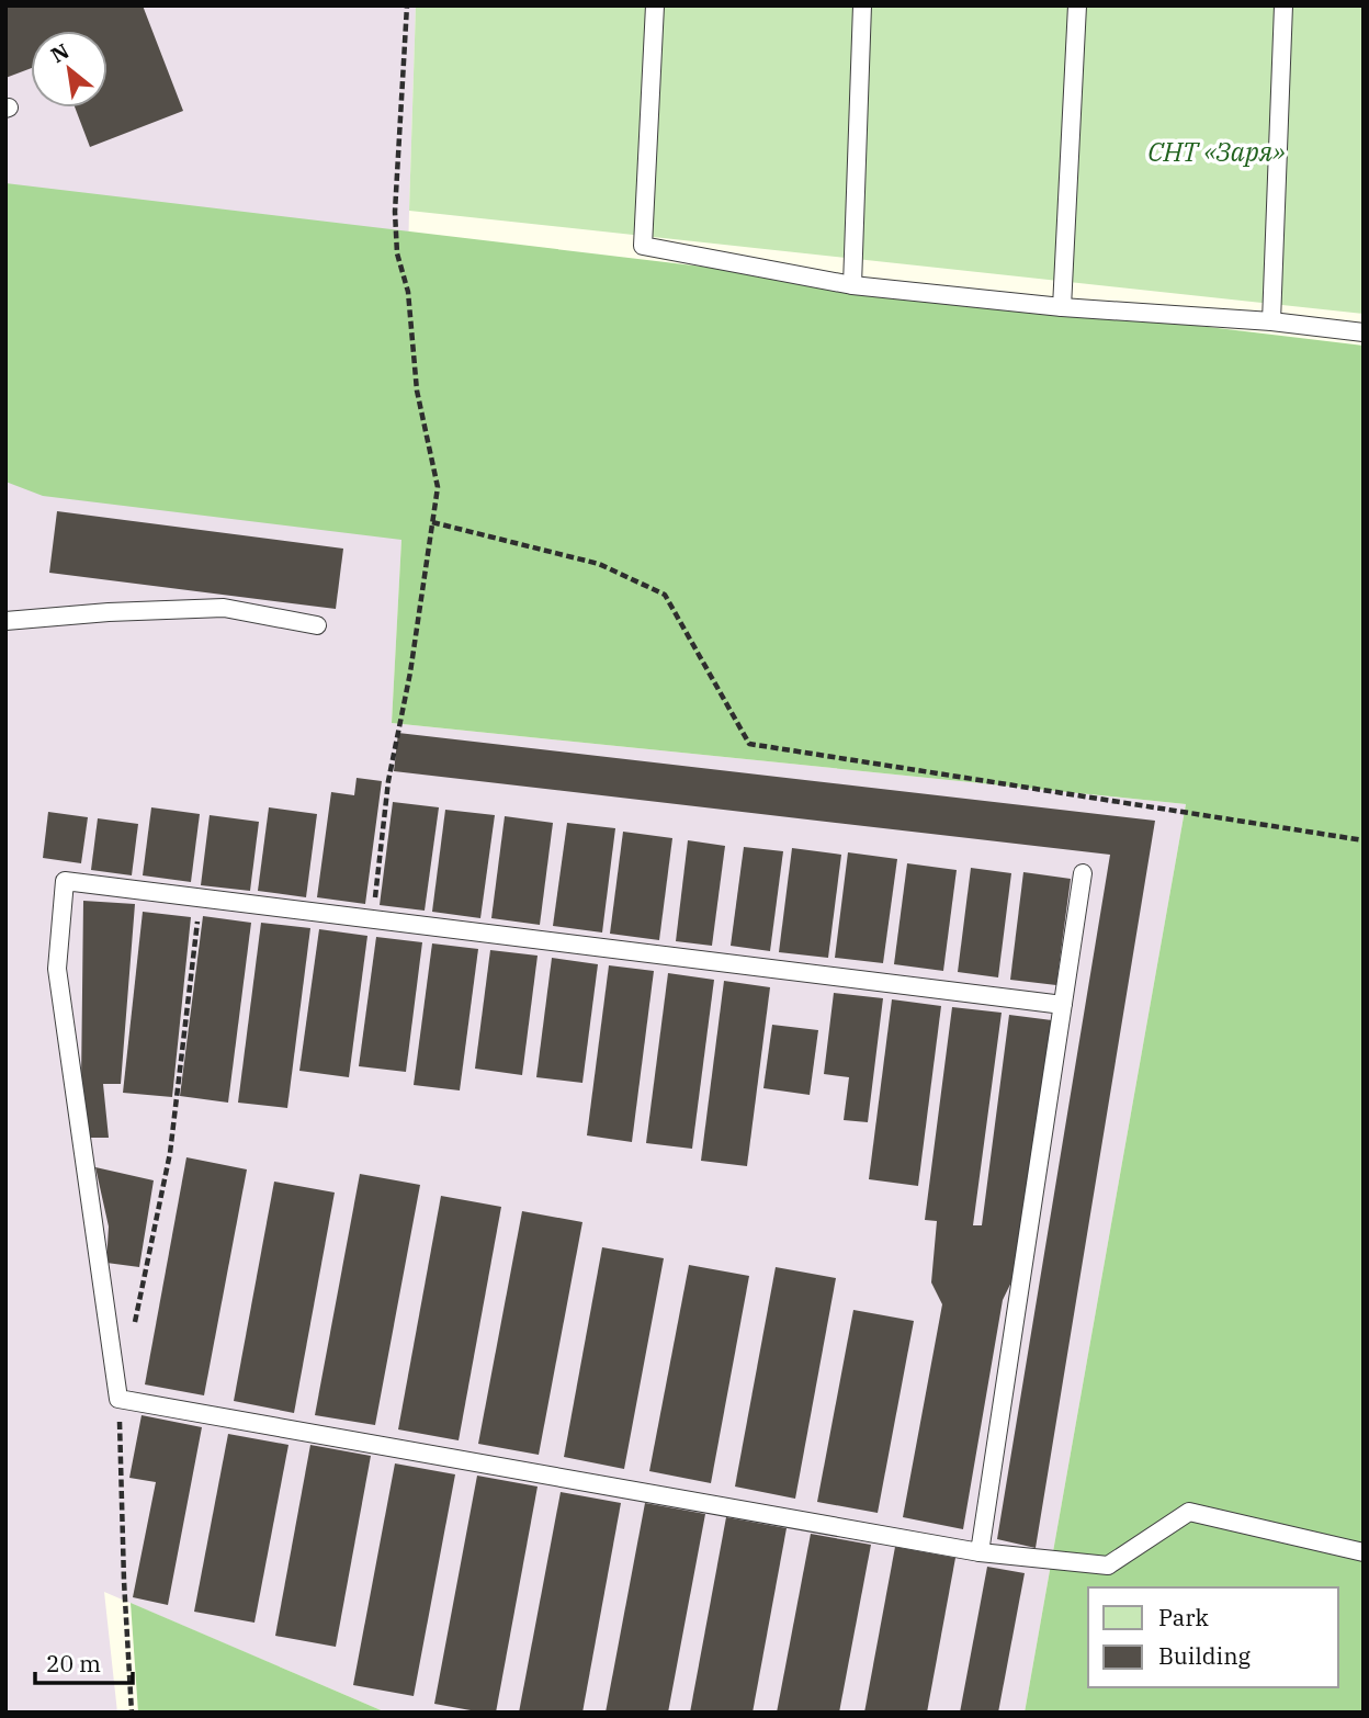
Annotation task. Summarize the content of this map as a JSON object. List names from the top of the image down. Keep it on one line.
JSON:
{"parks":["СНТ «Заря»"],"legend":["Park","Building"],"scale_bar":"20 m","north":"top left"}
